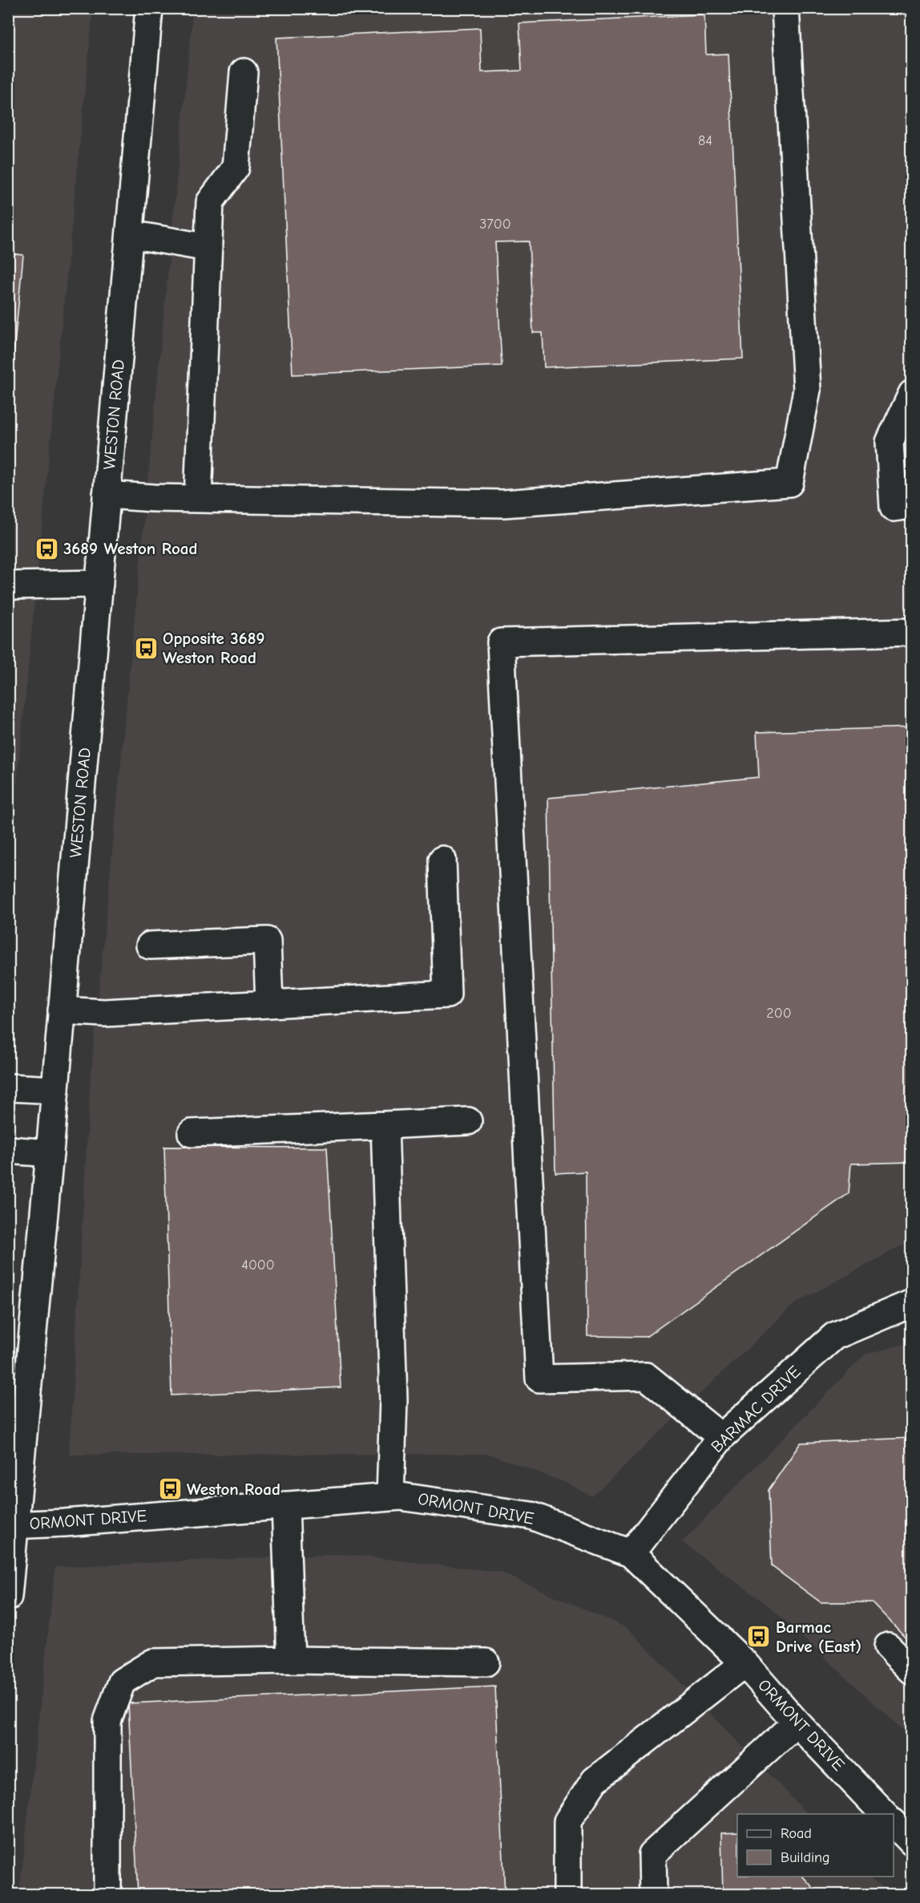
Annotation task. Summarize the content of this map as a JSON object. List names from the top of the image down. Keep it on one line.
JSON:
{"streets":{"main road":["WESTON ROAD","BARMAC DRIVE","ORMONT DRIVE"]},"crossings":[["WESTON ROAD","ORMONT DRIVE"],["BARMAC DRIVE","ORMONT DRIVE"]],"places":{"bus stop":["3689 Weston Road","Opposite 3689 Weston Road","Weston Road","Barmac Drive (East)"]},"house_numbers":["84","3700","200","4000"],"legend":["Road","Building"]}
